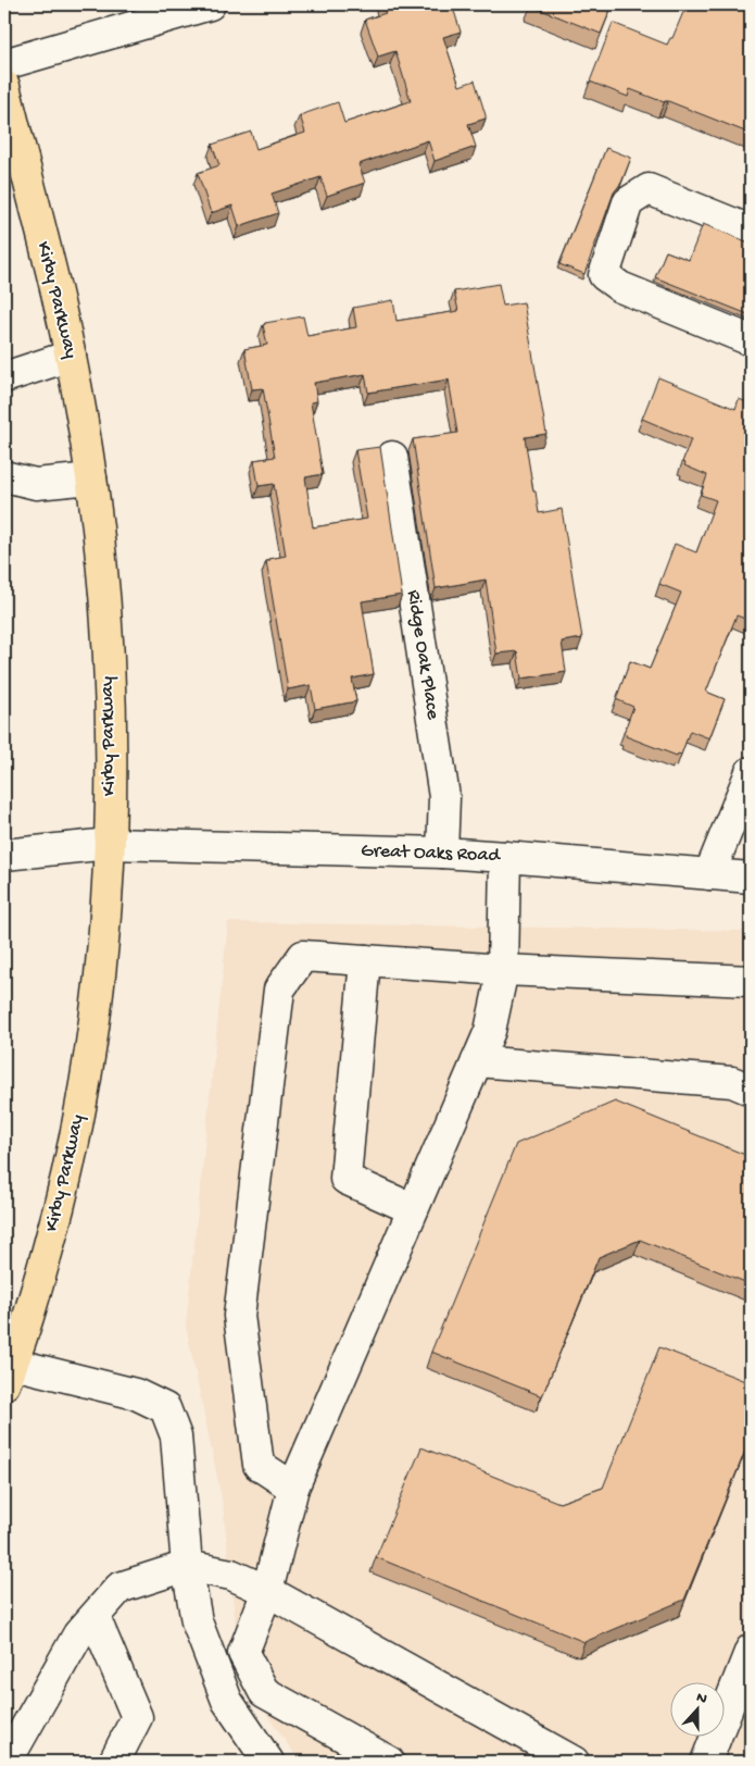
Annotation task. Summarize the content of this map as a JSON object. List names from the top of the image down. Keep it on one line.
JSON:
{"streets":{"main road":["Kirby Parkway"],"street":["Ridge Oak Place","Great Oaks Road"]},"crossings":[["Kirby Parkway","Great Oaks Road"],["Ridge Oak Place","Great Oaks Road"]],"north":"top"}
